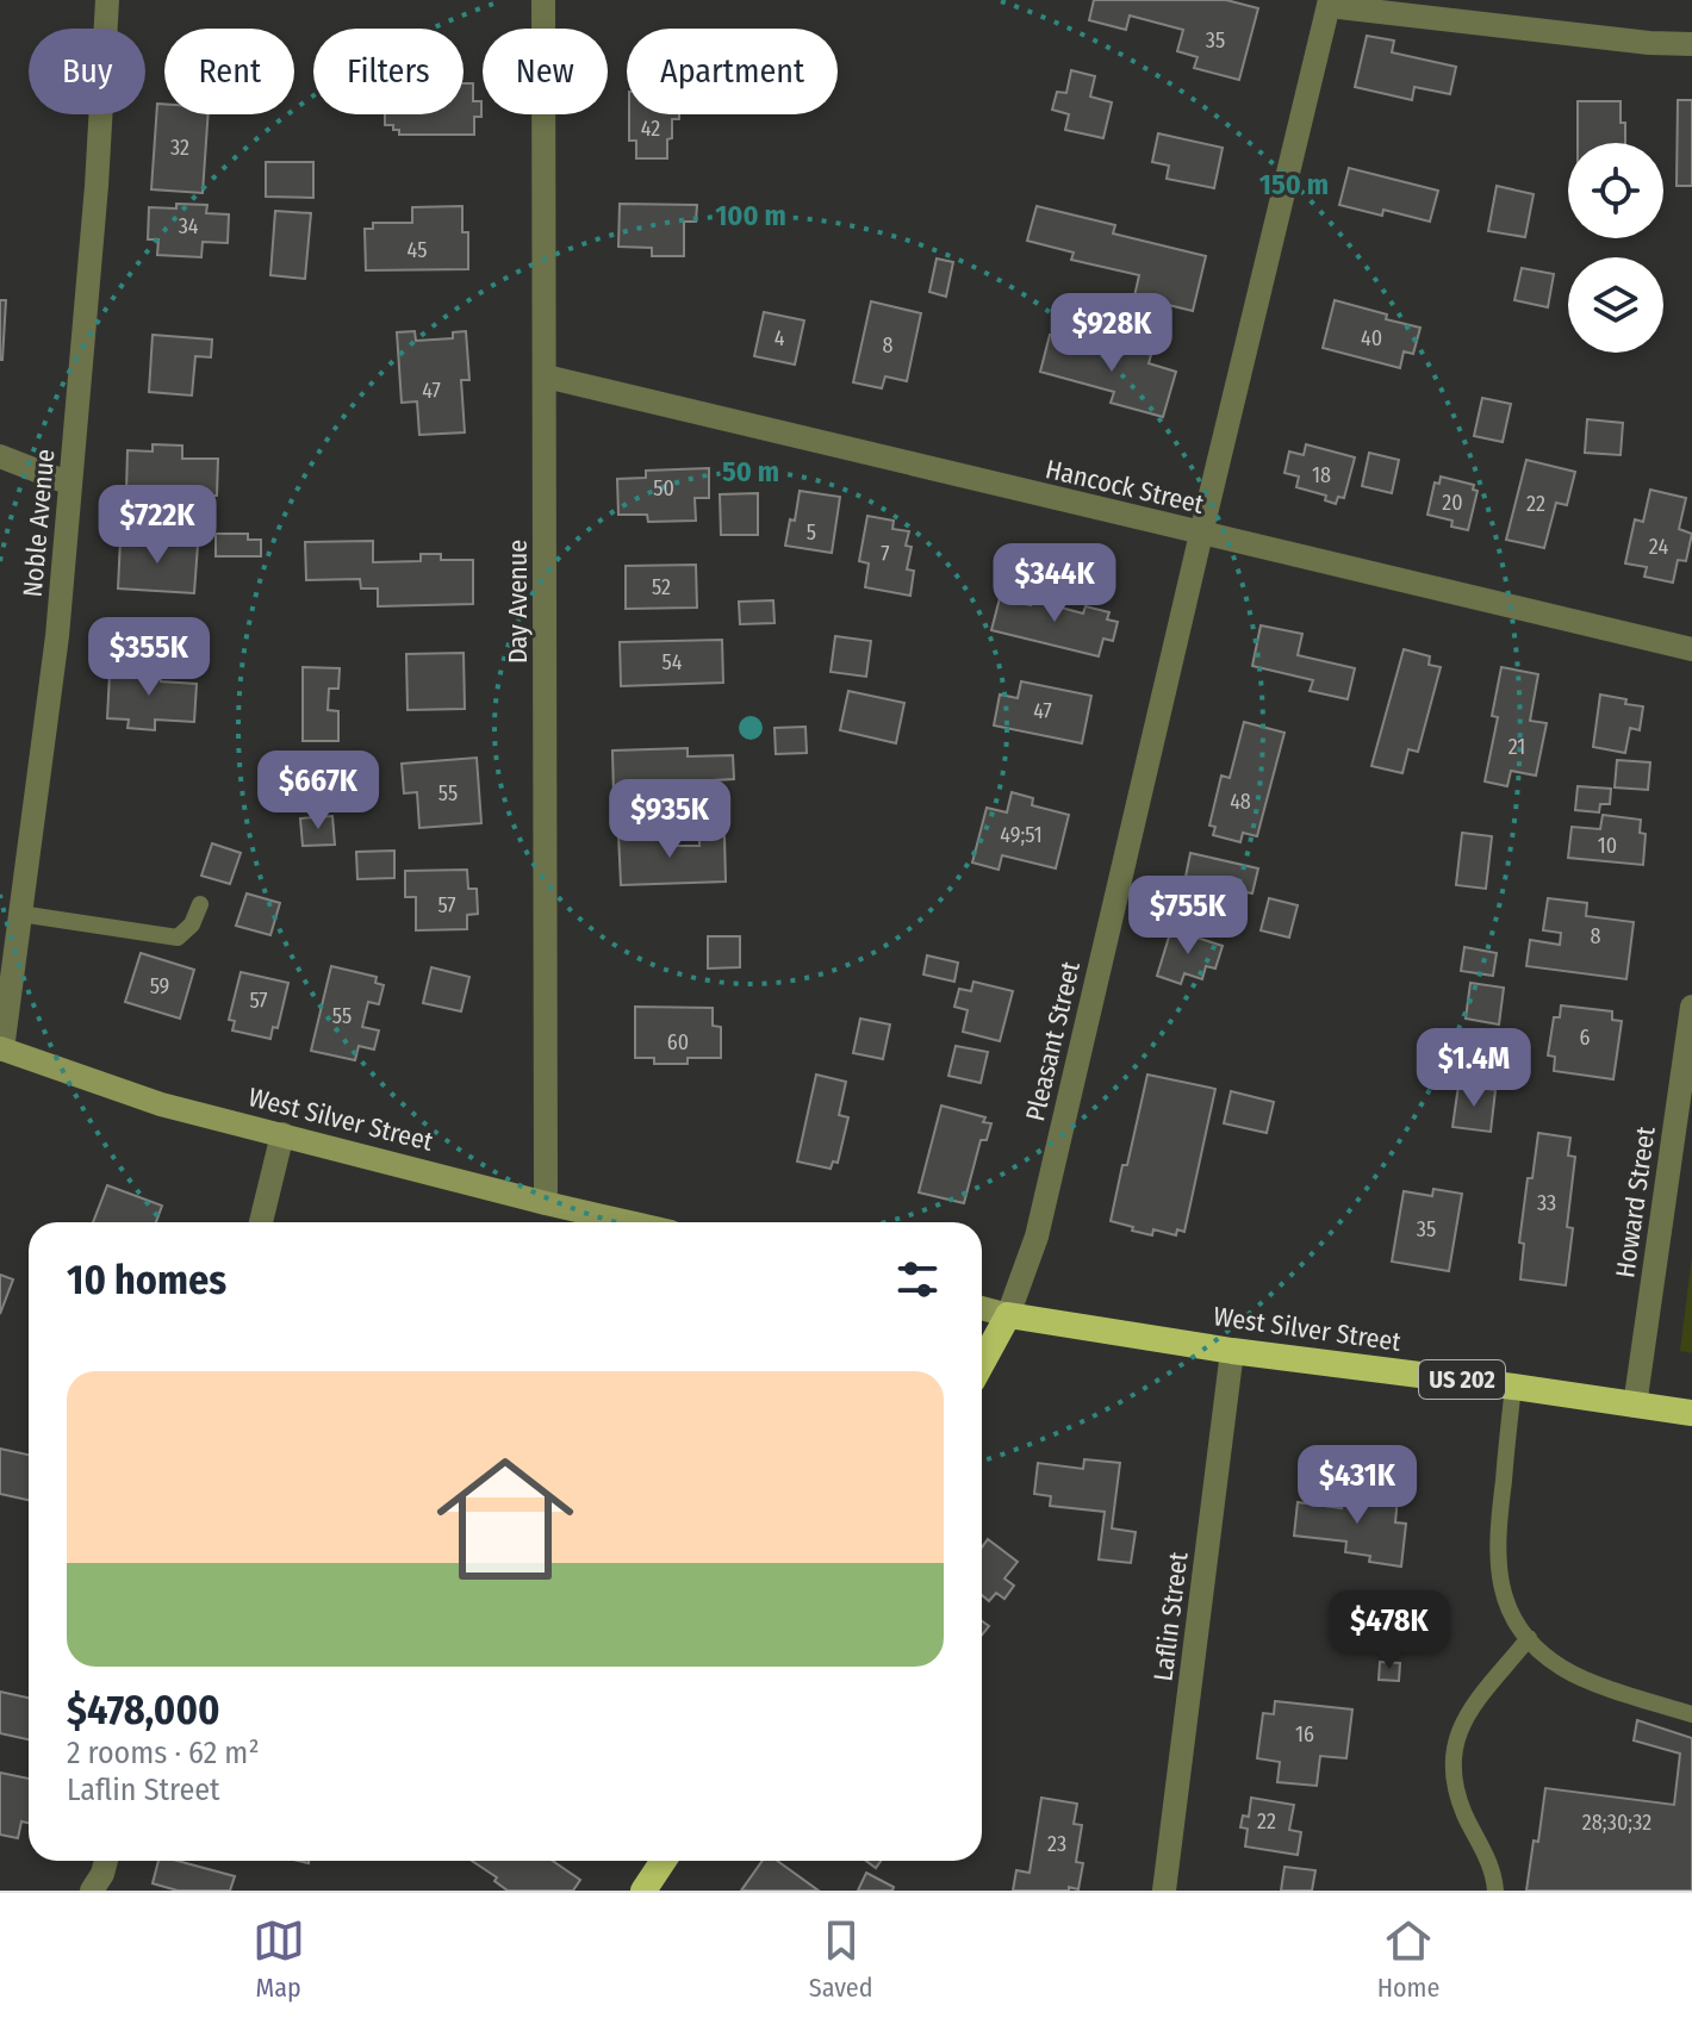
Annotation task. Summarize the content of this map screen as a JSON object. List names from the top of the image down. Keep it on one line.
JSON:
{"streets":{"highway":["West Silver Street","US 202"],"street":["Hancock Street","Noble Avenue","Day Avenue","Pleasant Street","Howard Street","Laflin Street"]},"crossings":[["Hancock Street","Day Avenue"],["Hancock Street","Pleasant Street"],["Noble Avenue","West Silver Street"],["Day Avenue","West Silver Street"],["Pleasant Street","West Silver Street"],["West Silver Street","Howard Street"],["West Silver Street","Laflin Street"]],"house_numbers":["35","42","32","34","45","4","40","8","47","18","50","20","22","5","24","7","52","54","47","21","55","48","49;51","10","57","8","59","57","55","6","60","33","35","16","22","28;30;32","23"],"page":{"chip":["Buy","Rent","Filters","New","Apartment"],"price":["$928K","$722K","$344K","$355K","$667K","$935K","$755K","$1.4M","$431K","$478K"],"heading":"10 homes","list":[{"name":"$478,000","note":"2 rooms · 62 m² · Laflin Street"}],"tabs":["Map","Saved","Home"]},"rings":["150 m","100 m","50 m"]}
